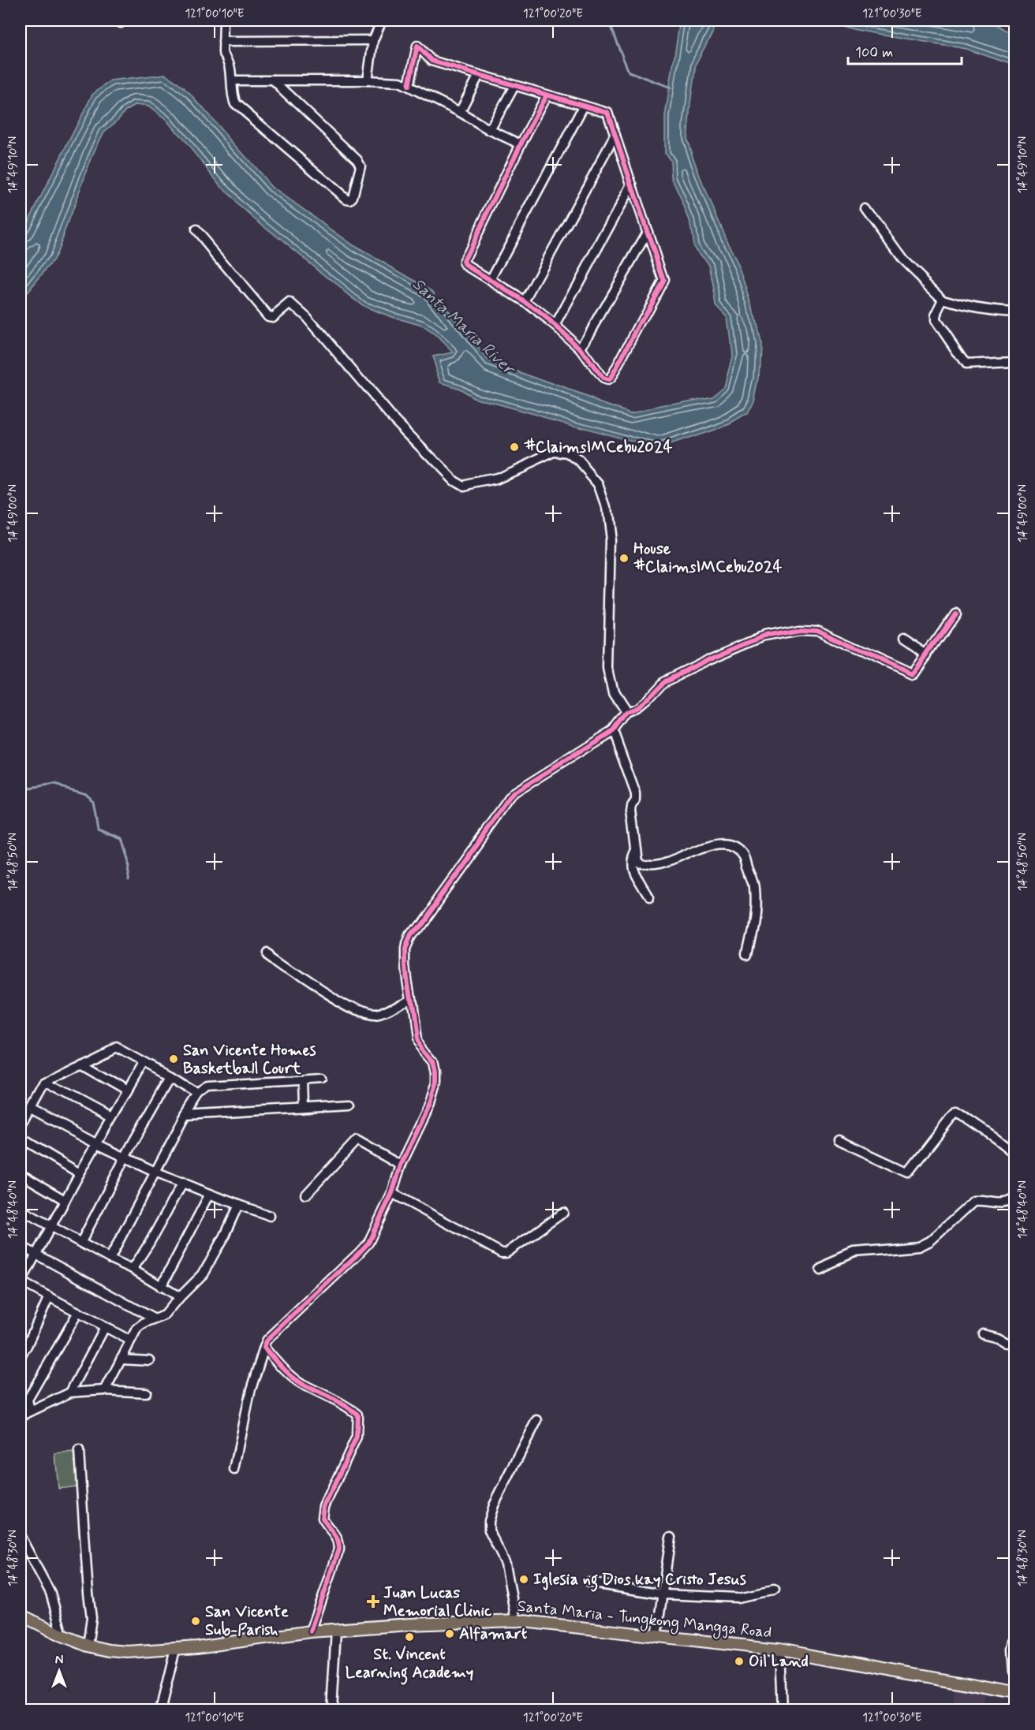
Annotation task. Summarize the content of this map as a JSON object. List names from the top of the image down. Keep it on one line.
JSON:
{"streets":{"main road":["Santa Maria - Tungkong Mangga Road"]},"water":["Santa Maria River"],"places":{"other":["#ClaimsIMCebu2024","House #ClaimsIMCebu2024","San Vicente Homes Basketball Court","Iglesia ng Dios kay Cristo Jesus","San Vicente Sub-Parish","Alfamart","St. Vincent Learning Academy","Oil Land"],"health":["Juan Lucas Memorial Clinic"]},"scale_bar":"100 m","north":"top","coordinates":["121°00'10\"E","121°00'20\"E","121°00'30\"E","14°49'10\"N","14°49'00\"N","14°48'50\"N","14°48'40\"N","14°48'30\"N"]}
